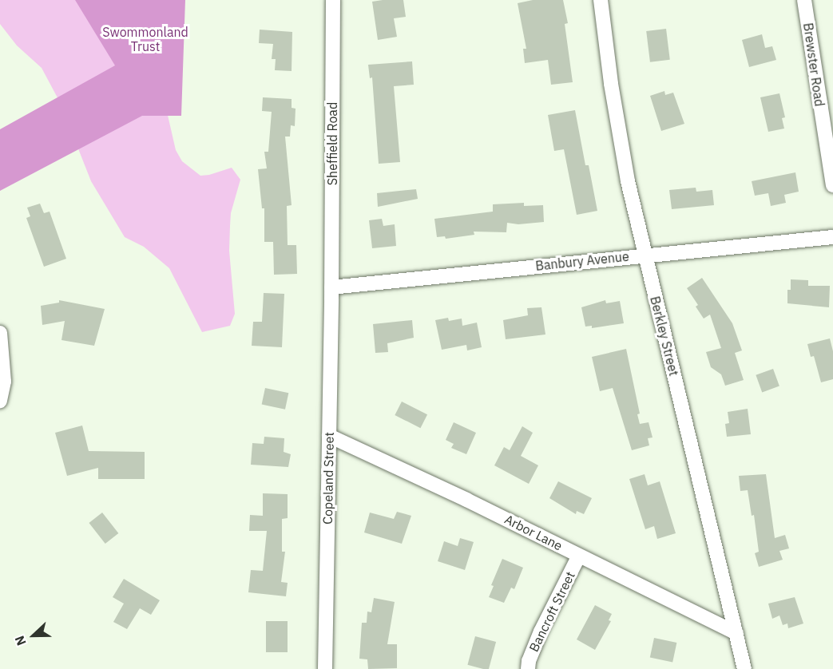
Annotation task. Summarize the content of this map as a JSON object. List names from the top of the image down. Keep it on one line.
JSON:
{"streets":{"street":["Brewster Road","Sheffield Road","Banbury Avenue","Berkley Street","Copeland Street","Arbor Lane","Bancroft Street"]},"crossings":[["Sheffield Road","Banbury Avenue"],["Sheffield Road","Copeland Street"],["Banbury Avenue","Berkley Street"],["Banbury Avenue","Copeland Street"],["Berkley Street","Arbor Lane"],["Copeland Street","Arbor Lane"],["Arbor Lane","Bancroft Street"]],"parks":["Swommonland Trust"],"north":"left"}
